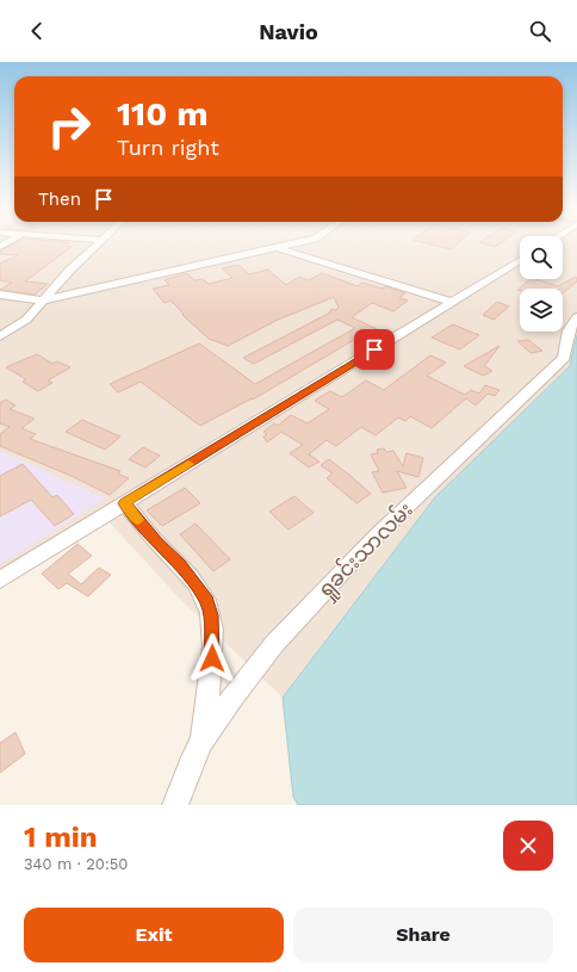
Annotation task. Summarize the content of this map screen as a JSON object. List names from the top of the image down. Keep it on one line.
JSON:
{"streets":{"street":["ရှုခင်းသာလမ်း"]},"page":{"header":"Navio","turn":["110 m","Turn right"],"then":"Then","heading":["1 min","340 m · 20:50"],"buttons":["Exit","Share"]}}
